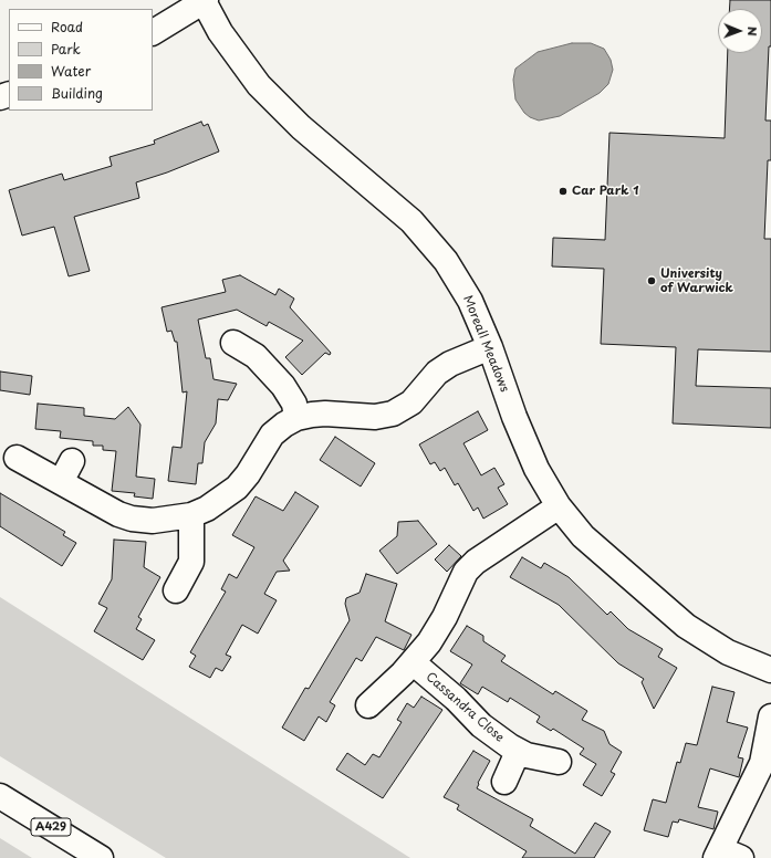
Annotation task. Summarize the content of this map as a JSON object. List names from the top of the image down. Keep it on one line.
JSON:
{"streets":{"street":["Moreall Meadows","Cassandra Close","A429"]},"places":["Car Park 1","University of Warwick"],"legend":["Road","Park","Water","Building"],"north":"right"}
